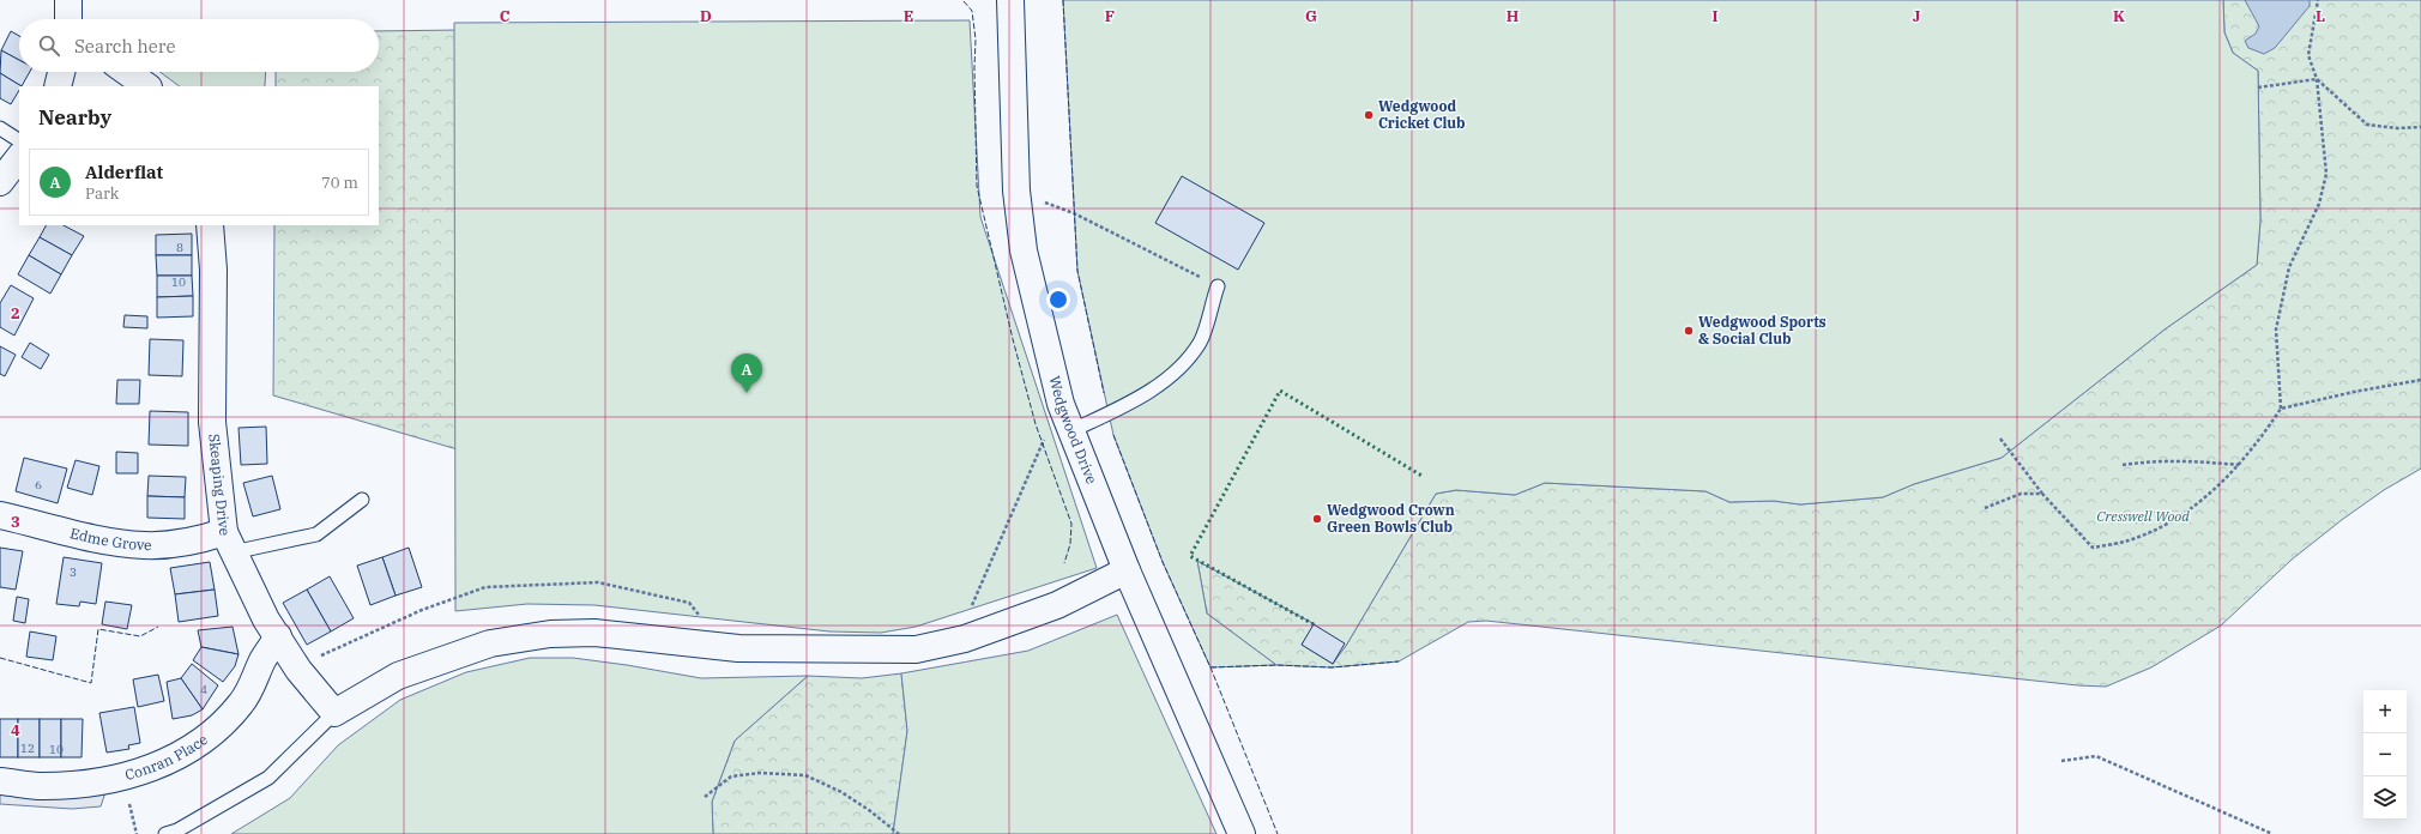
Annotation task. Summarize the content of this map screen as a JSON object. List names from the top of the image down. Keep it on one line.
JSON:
{"streets":{"street":["Wedgwood Drive","Skeaping Drive","Edme Grove","Conran Place"]},"crossings":[["Skeaping Drive","Edme Grove"],["Skeaping Drive","Conran Place"]],"parks":["Cresswell Wood"],"places":["Wedgwood Cricket Club","Wedgwood Sports & Social Club","Wedgwood Crown Green Bowls Club"],"house_numbers":["8","10","6","3","4","12","10"],"page":{"search":"Search here","heading":"Nearby","list":[{"mark":"A","name":"Alderflat","note":"Park","value":"70 m"}],"pins":"A","map_buttons":["+","−"]},"grid":{"columns":["C","D","E","F","G","H","I","J","K","L"],"rows":["2","3","4"]}}
